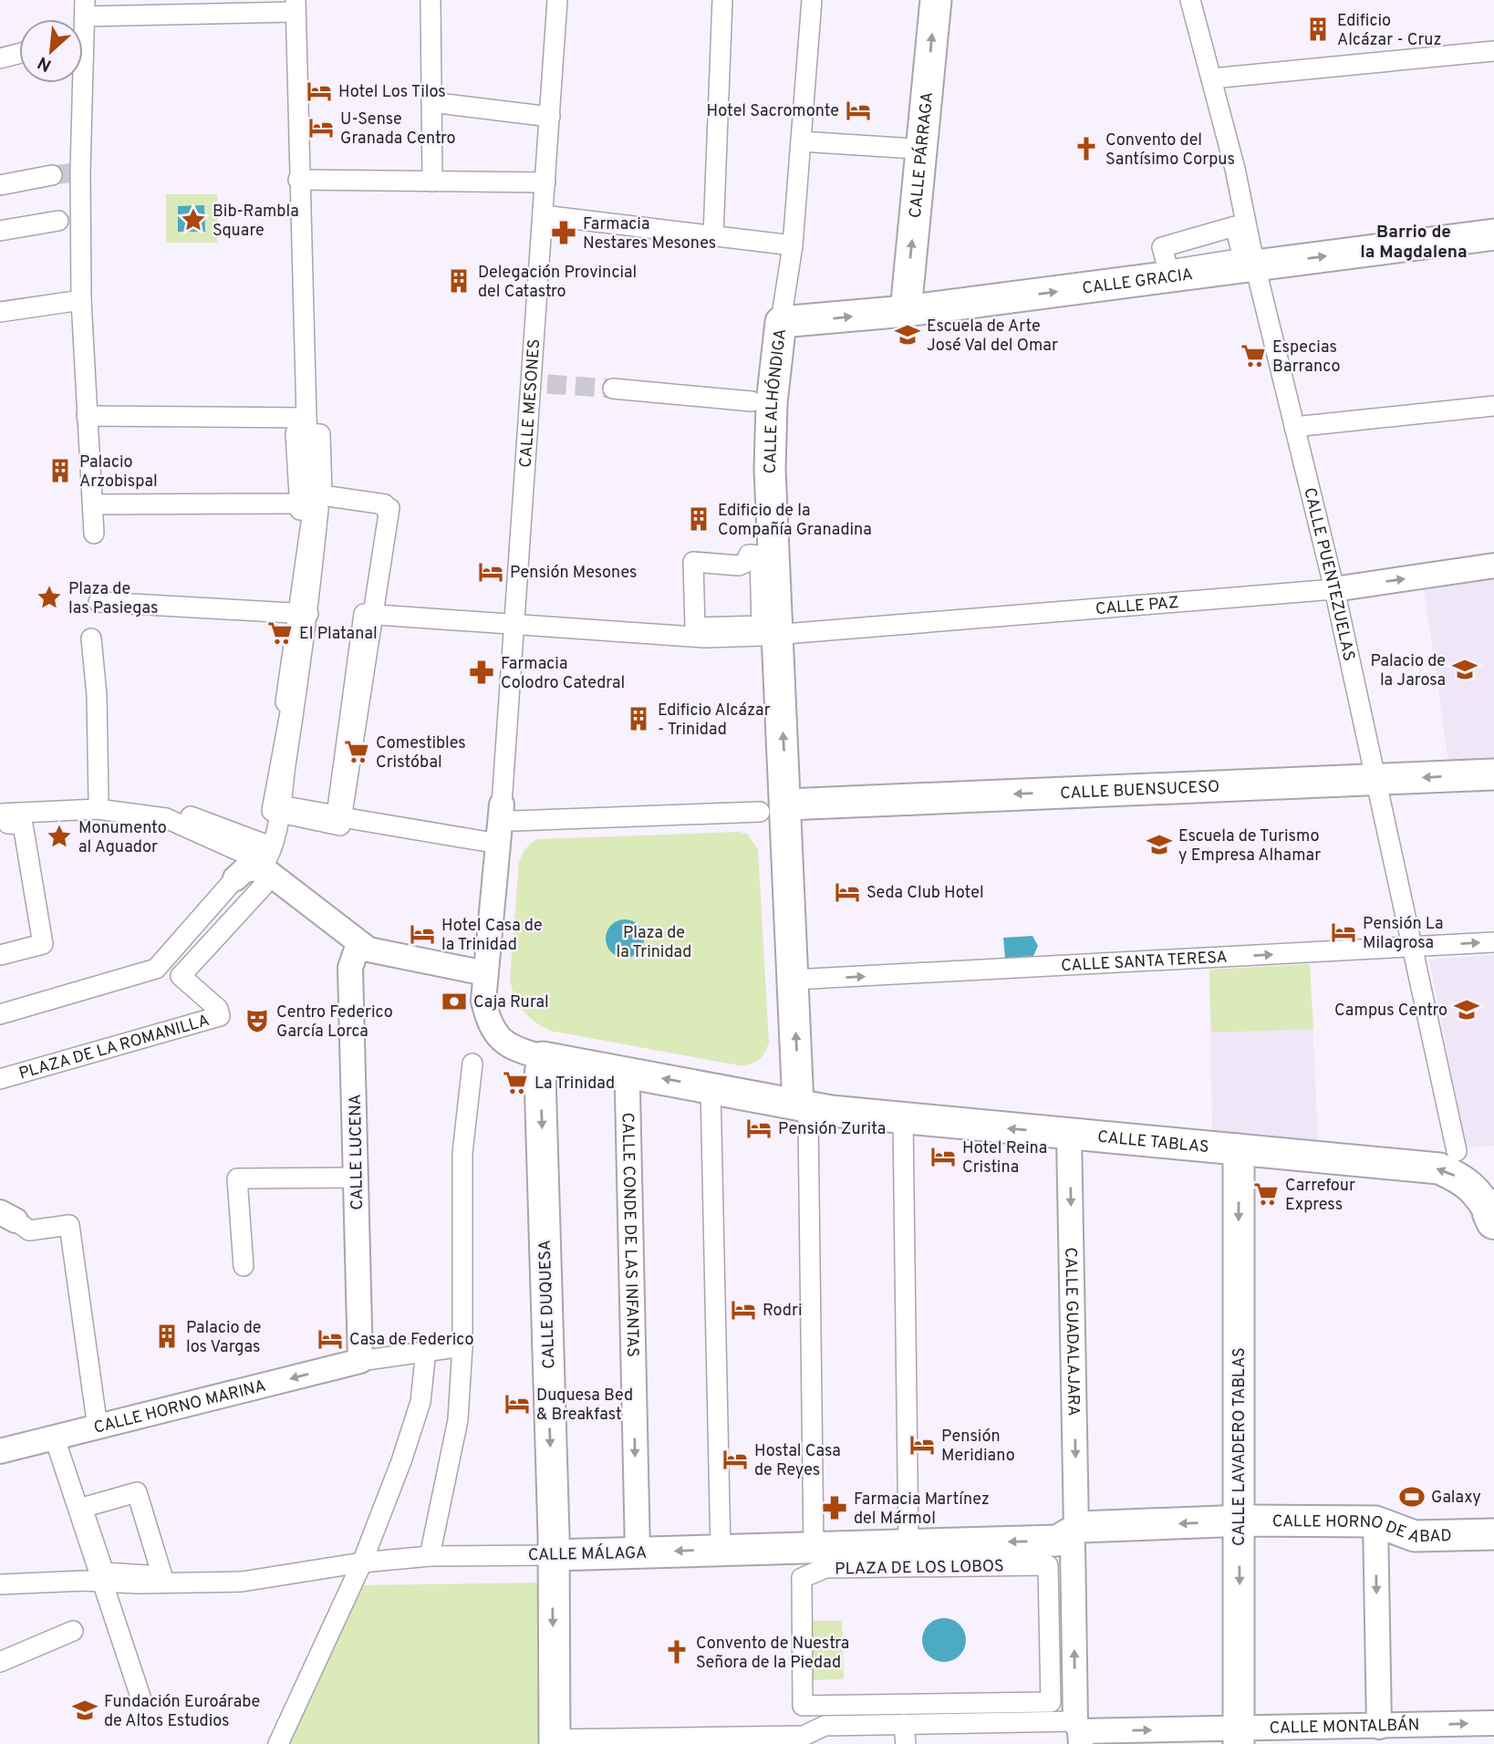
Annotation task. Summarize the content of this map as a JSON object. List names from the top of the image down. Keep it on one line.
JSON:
{"streets":{"street":["CALLE PÁRRAGA","CALLE GRACIA","CALLE ALHÓNDIGA","CALLE MESONES","CALLE PUENTEZUELAS","CALLE PAZ","CALLE BUENSUCESO","CALLE SANTA TERESA","PLAZA DE LA ROMANILLA","CALLE TABLAS","CALLE LUCENA","CALLE CONDE DE LAS INFANTAS","CALLE DUQUESA","CALLE GUADALAJARA","CALLE HORNO MARINA","CALLE LAVADERO TABLAS","CALLE HORNO DE ABAD","CALLE MÁLAGA","PLAZA DE LOS LOBOS","CALLE MONTALBÁN"]},"crossings":[["CALLE PÁRRAGA","CALLE GRACIA"],["CALLE GRACIA","CALLE ALHÓNDIGA"],["CALLE GRACIA","CALLE PUENTEZUELAS"],["CALLE ALHÓNDIGA","CALLE PAZ"],["CALLE ALHÓNDIGA","CALLE BUENSUCESO"],["CALLE MESONES","CALLE PAZ"],["CALLE PUENTEZUELAS","CALLE PAZ"],["CALLE PUENTEZUELAS","CALLE BUENSUCESO"],["CALLE PUENTEZUELAS","CALLE SANTA TERESA"],["CALLE TABLAS","CALLE GUADALAJARA"],["CALLE TABLAS","CALLE LAVADERO TABLAS"],["CALLE LUCENA","CALLE HORNO MARINA"],["CALLE CONDE DE LAS INFANTAS","CALLE MÁLAGA"],["CALLE DUQUESA","CALLE MÁLAGA"],["CALLE GUADALAJARA","CALLE HORNO DE ABAD"],["CALLE GUADALAJARA","PLAZA DE LOS LOBOS"],["CALLE LAVADERO TABLAS","CALLE HORNO DE ABAD"],["CALLE LAVADERO TABLAS","CALLE MONTALBÁN"],["CALLE HORNO DE ABAD","PLAZA DE LOS LOBOS"],["CALLE MÁLAGA","PLAZA DE LOS LOBOS"]],"one_way":["CALLE BUENSUCESO","CALLE SANTA TERESA","CALLE TABLAS","CALLE HORNO MARINA","CALLE HORNO DE ABAD","CALLE MONTALBÁN"],"districts":["Barrio de la Magdalena"],"parks":["Plaza de la Trinidad"],"places":{"building":["Edificio Alcázar - Cruz","Delegación Provincial del Catastro","Palacio Arzobispal","Edificio de la Compañía Granadina","Edificio Alcázar - Trinidad","Palacio de los Vargas"],"hotel":["Hotel Los Tilos","Hotel Sacromonte","U-Sense Granada Centro","Pensión Mesones","Seda Club Hotel","Pensión La Milagrosa","Hotel Casa de la Trinidad","Pensión Zurita","Hotel Reina Cristina","Rodri","Casa de Federico","Duquesa Bed & Breakfast","Pensión Meridiano","Hostal Casa de Reyes"],"church":["Convento del Santísimo Corpus","Convento de Nuestra Señora de la Piedad"],"place":["Bib-Rambla Square","Plaza de las Pasiegas","Monumento al Aguador"],"pharmacy":["Farmacia Nestares Mesones","Farmacia Colodro Catedral","Farmacia Martínez del Mármol"],"school or university":["Escuela de Arte José Val del Omar","Palacio de la Jarosa","Escuela de Turismo y Empresa Alhamar","Campus Centro","Fundación Euroárabe de Altos Estudios"],"supermarket":["Especias Barranco","El Platanal","Comestibles Cristóbal","La Trinidad","Carrefour Express"],"bank":["Caja Rural"],"theatre":["Centro Federico García Lorca"],"sports":["Galaxy"]},"north":"bottom left"}
